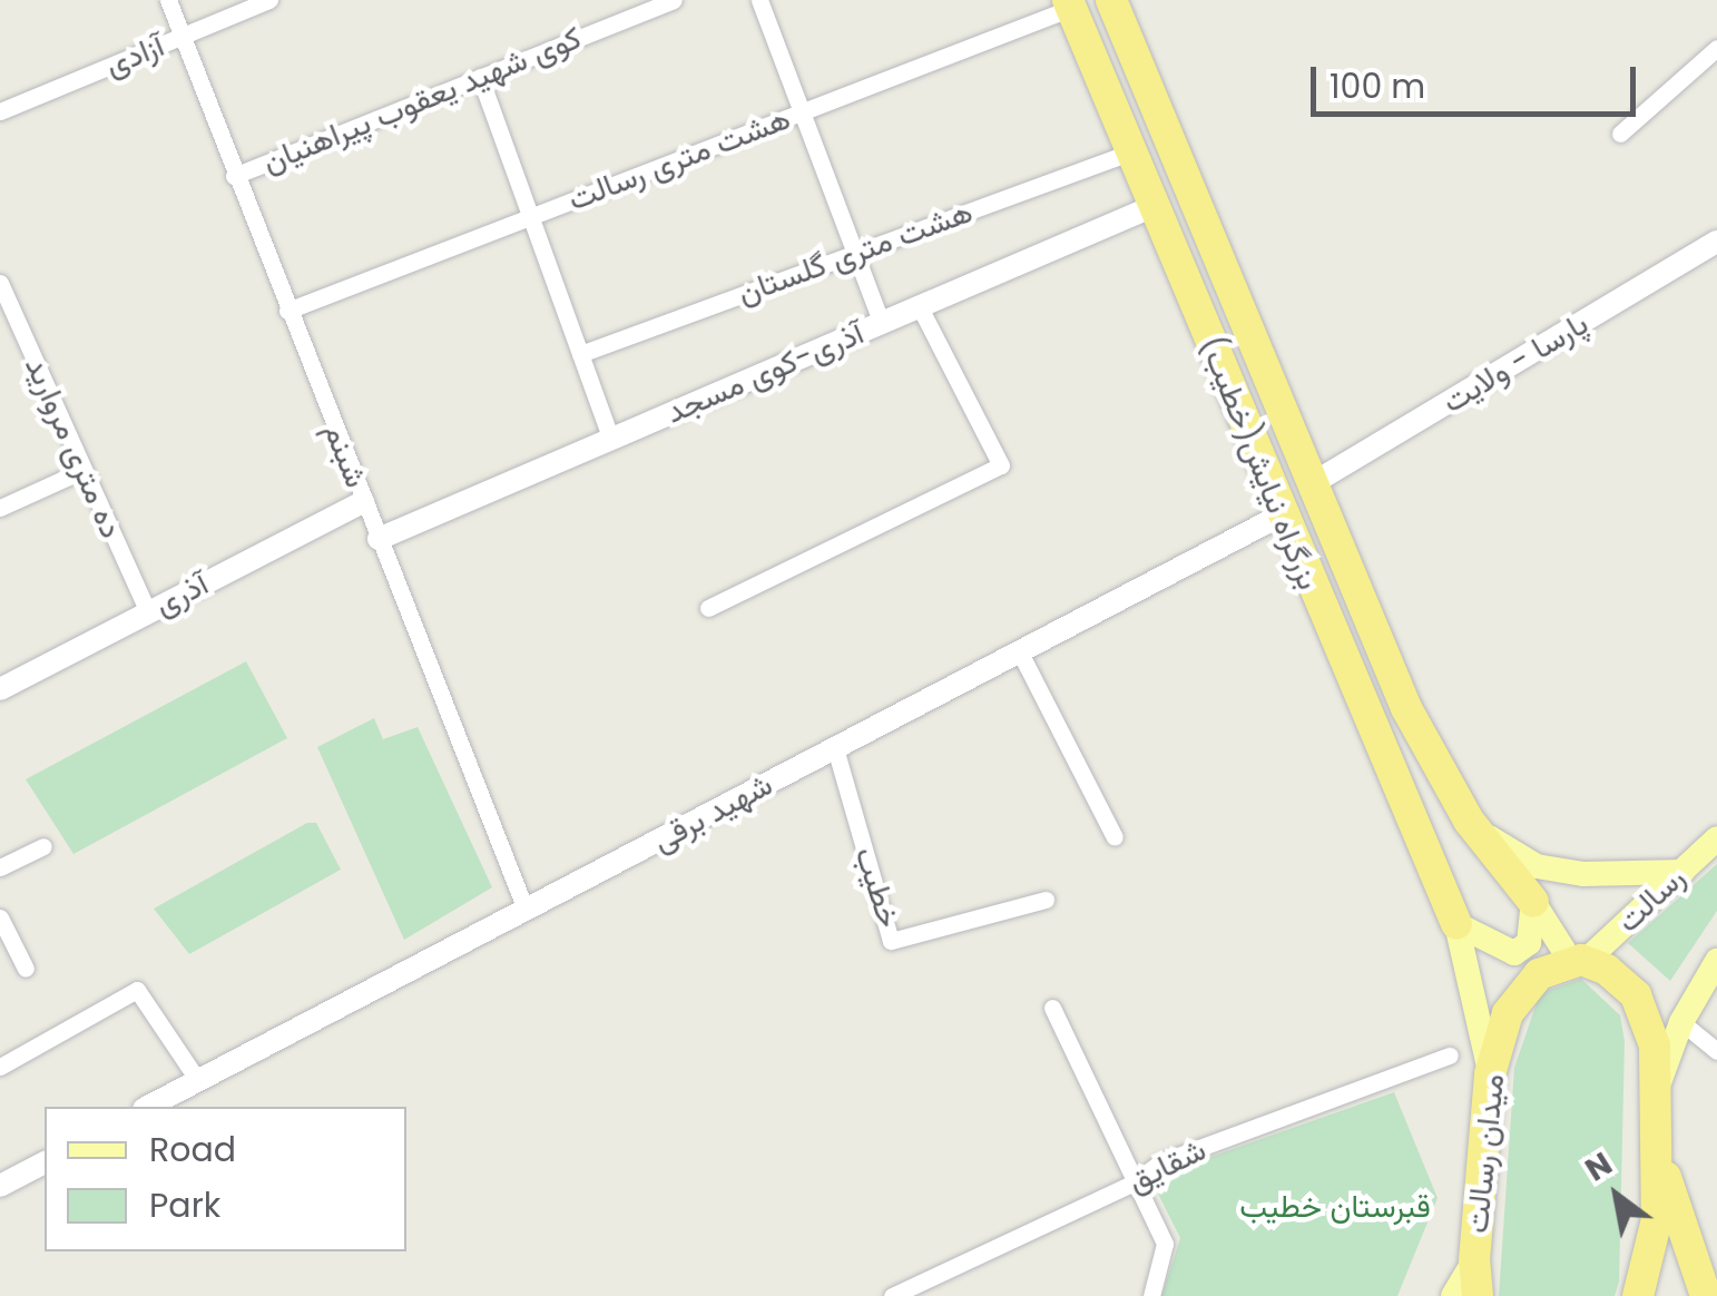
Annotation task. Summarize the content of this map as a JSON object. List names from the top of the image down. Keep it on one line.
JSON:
{"streets":{"highway":["بزرگراه نیایش(خطیب)","میدان رسالت"],"main road":["رسالت"],"street":["آزادی","کوی شهید یعقوب پیراهنیان","هشت متری رسالت","هشت متری گلستان","پارسا - ولایت","آذری-کوی مسجد","ده متری مروارید","شبنم","آذری","شهید برقی","خطیب","شقایق"]},"crossings":[["آزادی","شبنم"],["کوی شهید یعقوب پیراهنیان","شبنم"],["هشت متری رسالت","شبنم"],["هشت متری رسالت","بزرگراه نیایش(خطیب)"],["هشت متری گلستان","بزرگراه نیایش(خطیب)"],["پارسا - ولایت","بزرگراه نیایش(خطیب)"],["آذری-کوی مسجد","شبنم"],["آذری-کوی مسجد","بزرگراه نیایش(خطیب)"],["ده متری مروارید","آذری"],["شبنم","آذری"],["شبنم","شهید برقی"],["بزرگراه نیایش(خطیب)","شهید برقی"],["شهید برقی","خطیب"],["رسالت","میدان رسالت"]],"parks":["قبرستان خطیب"],"legend":["Road","Park"],"scale_bar":"100 m","north":"top left"}
